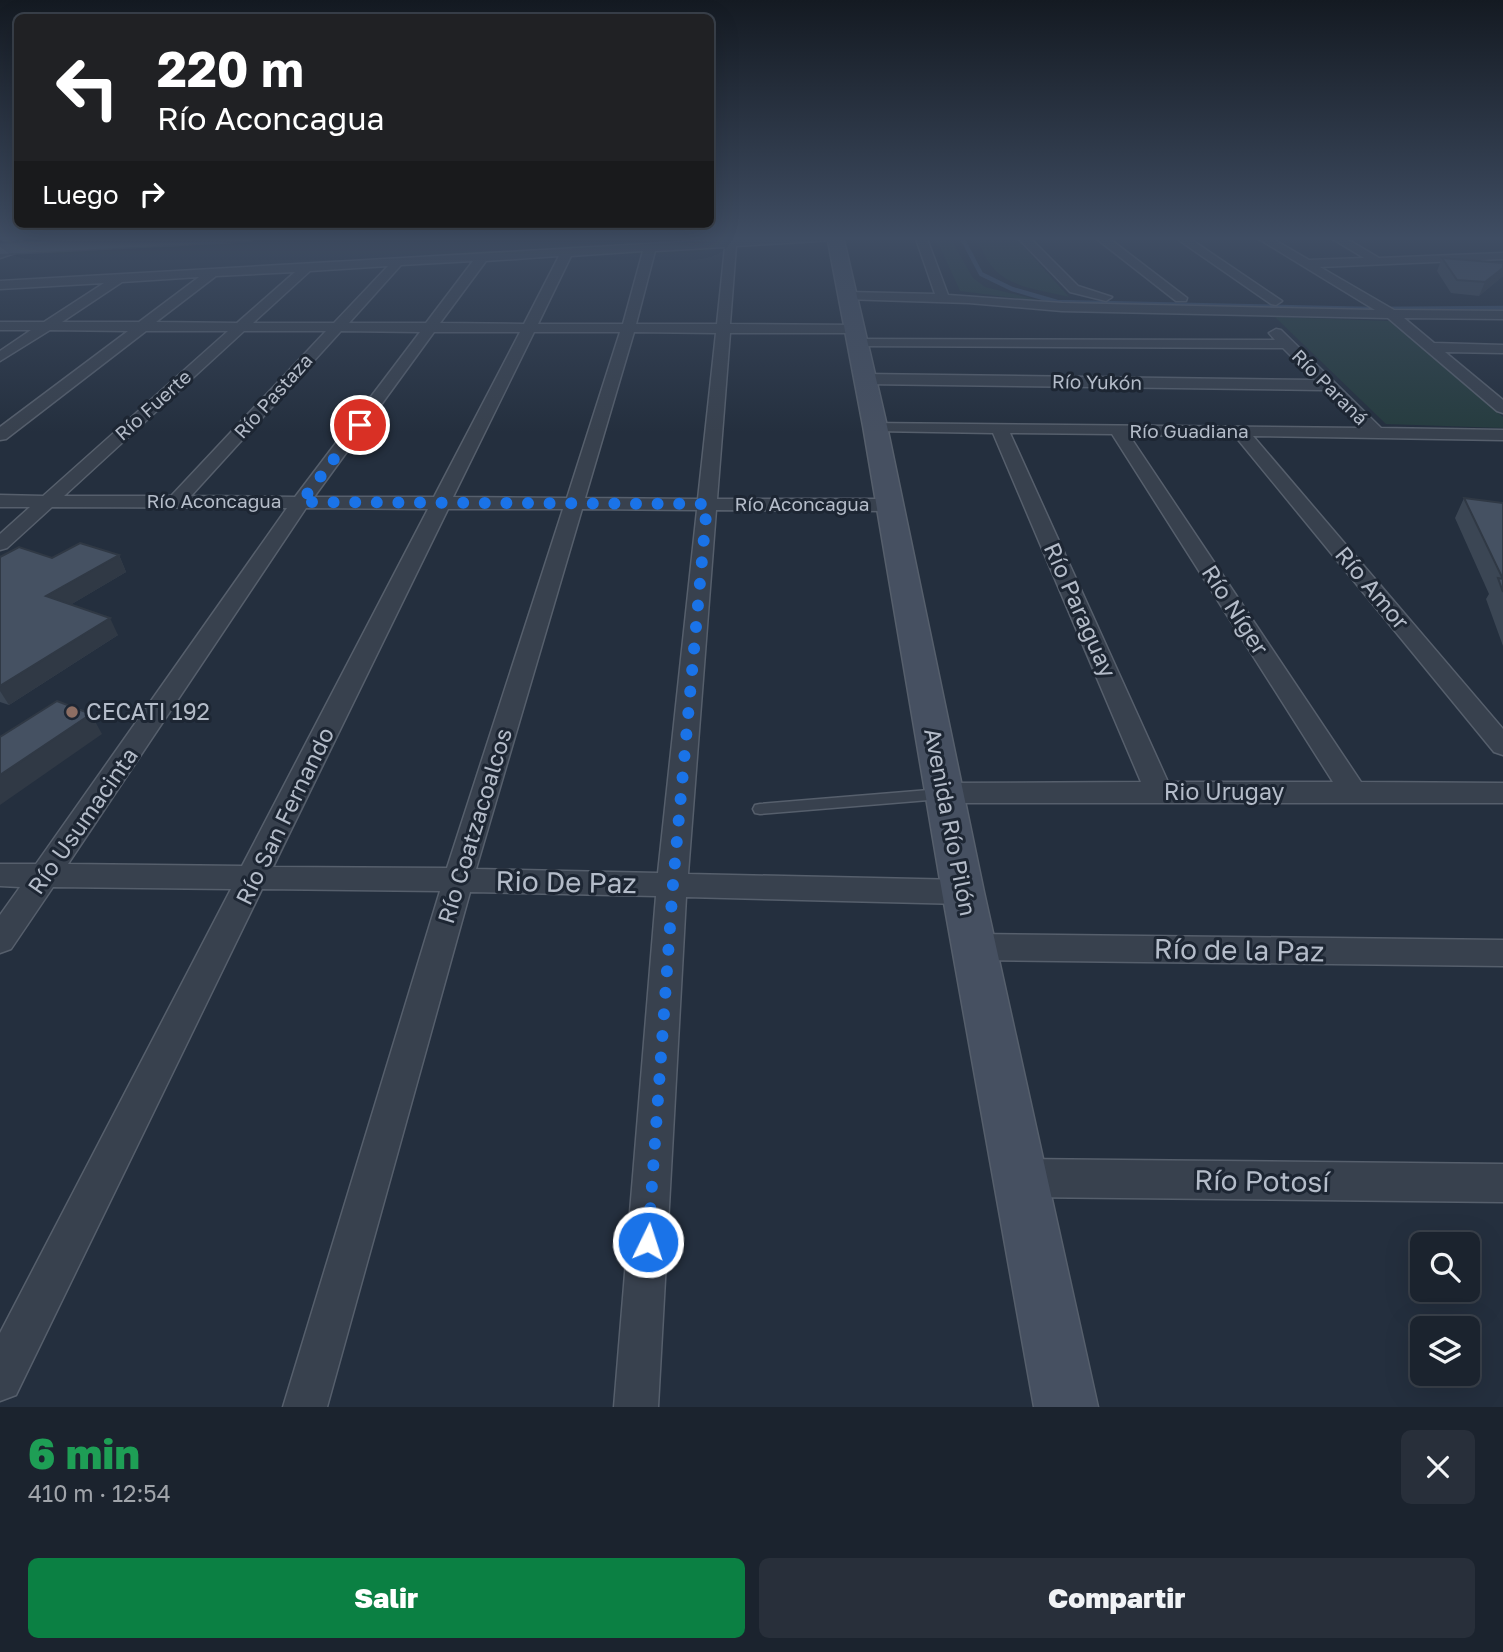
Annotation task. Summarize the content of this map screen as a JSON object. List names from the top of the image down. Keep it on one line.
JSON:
{"streets":{"main road":["Avenida Río Pilón"],"street":["Río Yukón","Río Paraná","Río Pastaza","Río Fuerte","Río Guadiana","Río Aconcagua","Río Amor","Río Paraguay","Río Níger","Rio Urugay","Río San Fernando","Río Usumacinta","Río Coatzacoalcos","Rio De Paz","Río de la Paz","Río Potosí"]},"crossings":[["Río Yukón","Río Paraná"],["Río Yukón","Avenida Río Pilón"],["Río Paraná","Río Guadiana"],["Río Pastaza","Río Aconcagua"],["Río Fuerte","Río Aconcagua"],["Río Guadiana","Río Amor"],["Río Guadiana","Río Paraguay"],["Río Guadiana","Río Níger"],["Río Guadiana","Avenida Río Pilón"],["Río Aconcagua","Río San Fernando"],["Río Aconcagua","Río Usumacinta"],["Río Aconcagua","Avenida Río Pilón"],["Río Aconcagua","Río Coatzacoalcos"],["Río Paraguay","Rio Urugay"],["Río Níger","Rio Urugay"],["Rio Urugay","Avenida Río Pilón"],["Río San Fernando","Rio De Paz"],["Río Usumacinta","Rio De Paz"],["Avenida Río Pilón","Rio De Paz"],["Avenida Río Pilón","Río de la Paz"],["Avenida Río Pilón","Río Potosí"],["Río Coatzacoalcos","Rio De Paz"]],"places":["CECATI 192"],"page":{"turn":["220 m","Río Aconcagua"],"then":"Luego","heading":["6 min","410 m · 12:54"],"buttons":["Salir","Compartir"]}}
